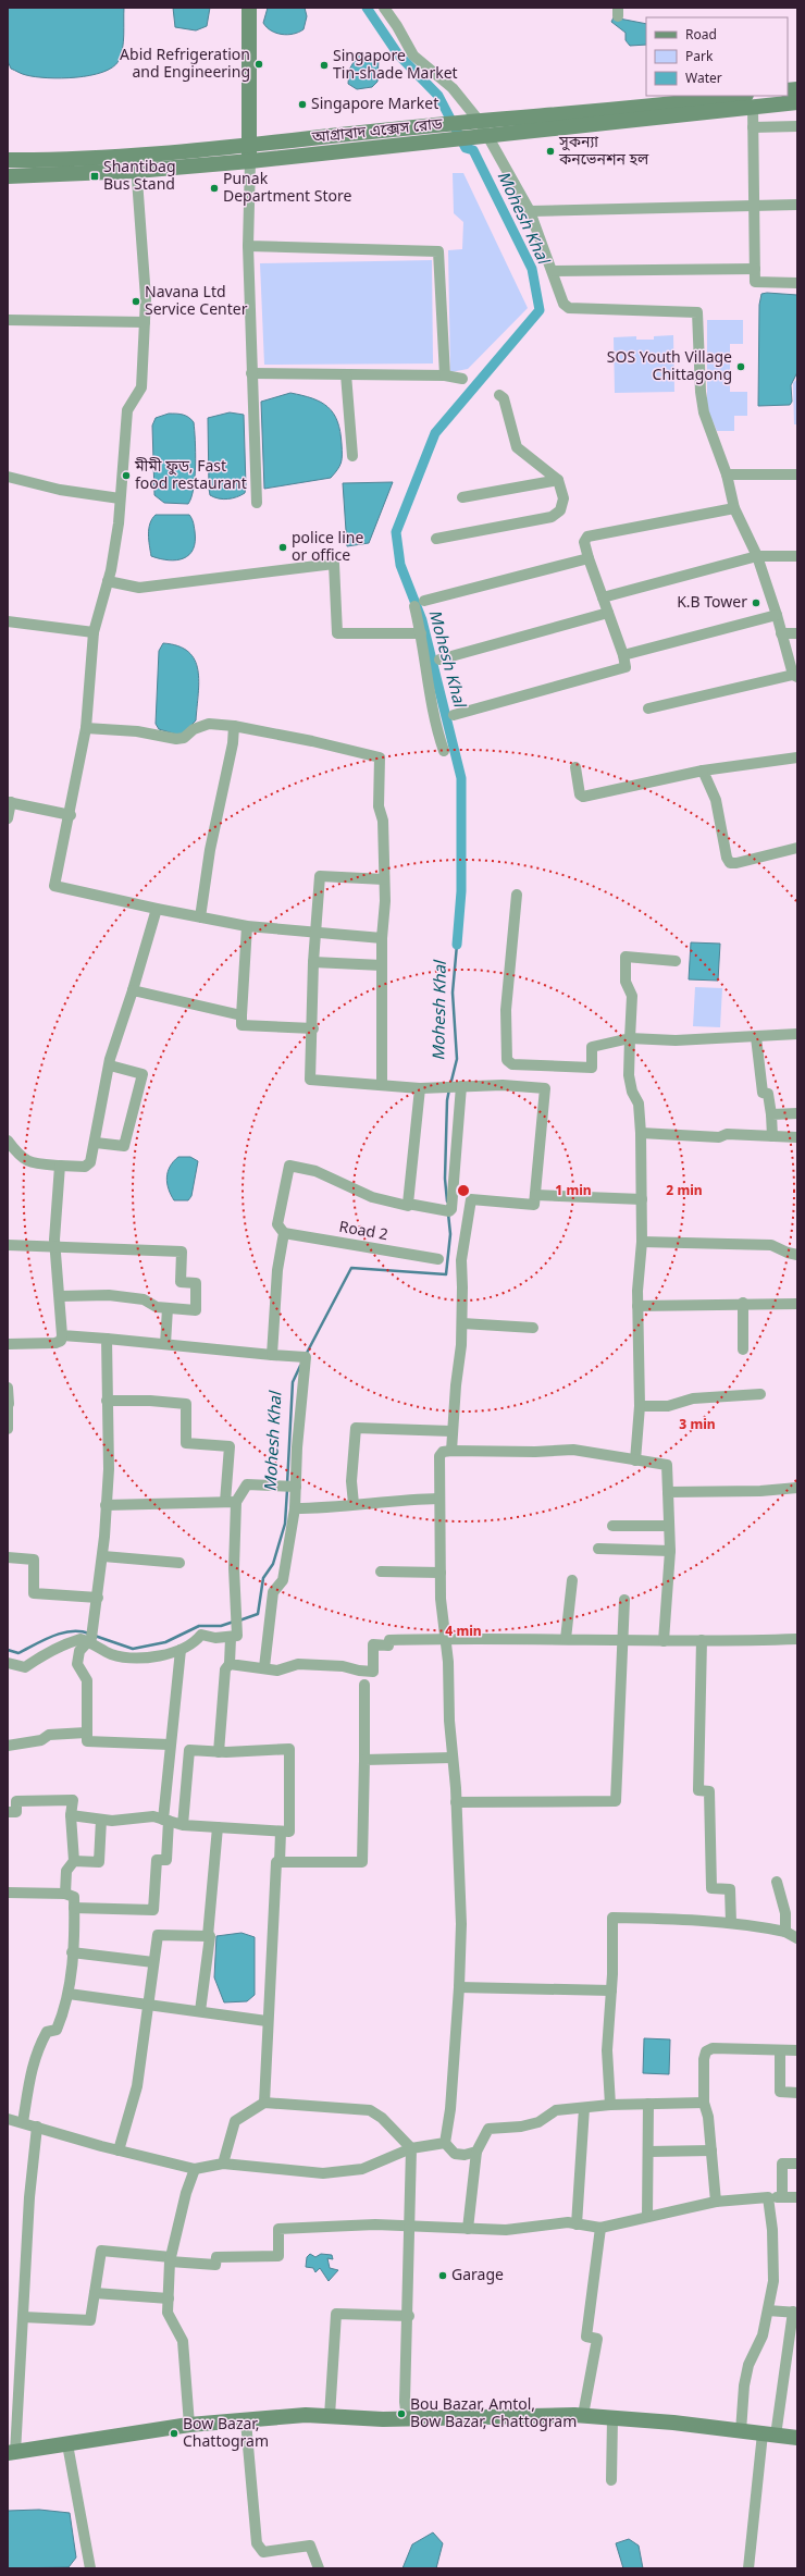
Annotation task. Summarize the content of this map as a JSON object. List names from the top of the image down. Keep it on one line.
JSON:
{"streets":{"main road":["আগ্রাবাদ এক্সেস রোড"],"street":["Road 2"]},"water":["Mohesh Khal"],"places":{"other":["Abid Refrigeration and Engineering","Singapore Tin-shade Market","Singapore Market","সুকন্যা কনভেনশন হল","Punak Department Store","Navana Ltd Service Center","SOS Youth Village Chittagong","মীমী ফুড, Fast food restaurant","police line or office","K.B Tower","Garage","Bou Bazar, Amtol, Bow Bazar, Chattogram","Bow Bazar, Chattogram"],"transit":["Shantibag Bus Stand"]},"legend":["Road","Park","Water"],"rings":["1 min","2 min","3 min","4 min"]}
